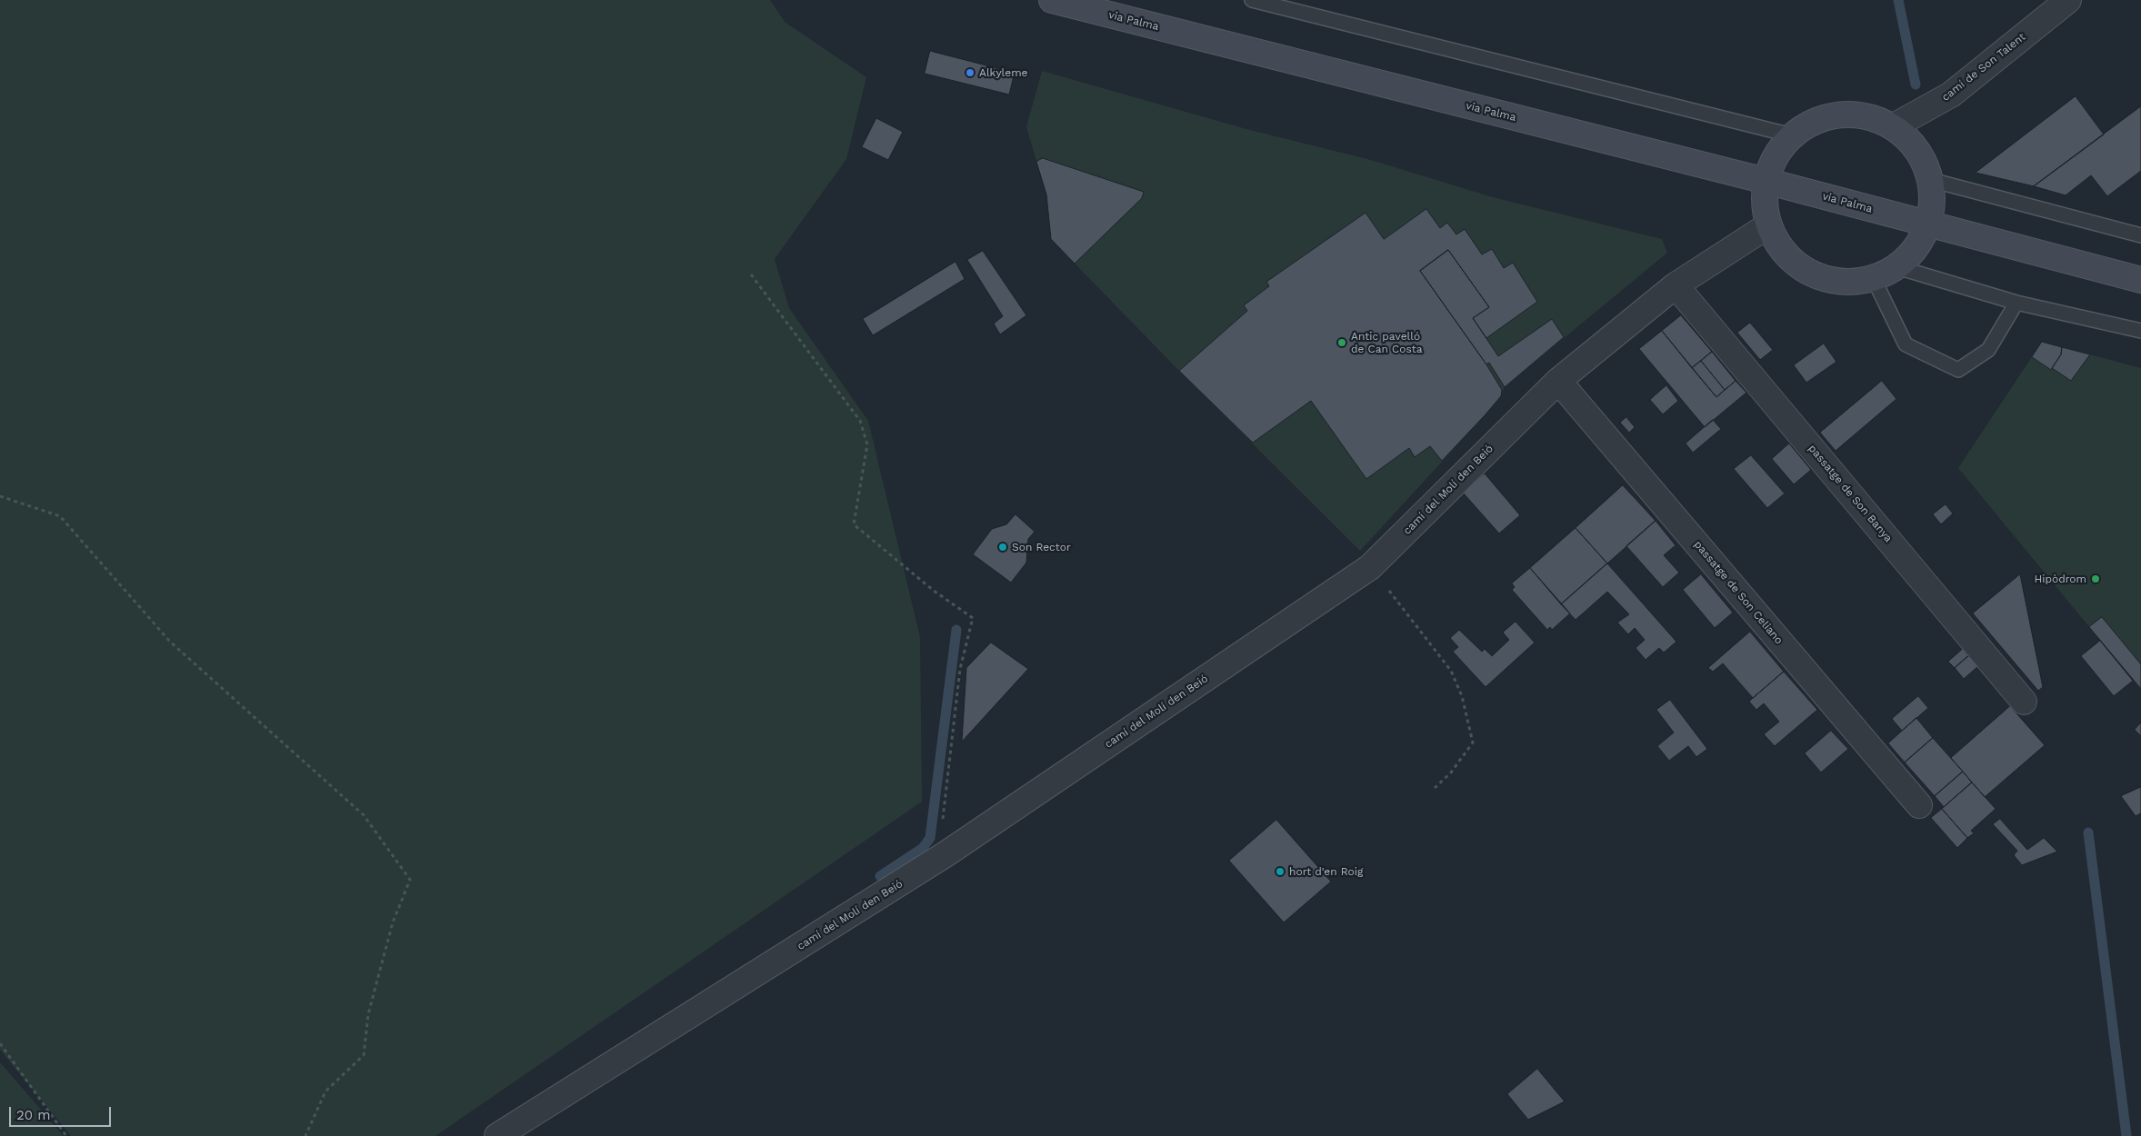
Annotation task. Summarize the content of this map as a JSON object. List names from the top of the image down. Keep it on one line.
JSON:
{"streets":{"main road":["via Palma"],"street":["camí de Son Talent","camí del Molí den Beió","passatge de Son Banya","passatge de Son Celiano"]},"crossings":[["camí del Molí den Beió","passatge de Son Banya"],["camí del Molí den Beió","passatge de Son Celiano"]],"places":["Alkyleme","Antic pavelló de Can Costa","Son Rector","Hipòdrom","hort d'en Roig"],"scale_bar":"20 m"}
